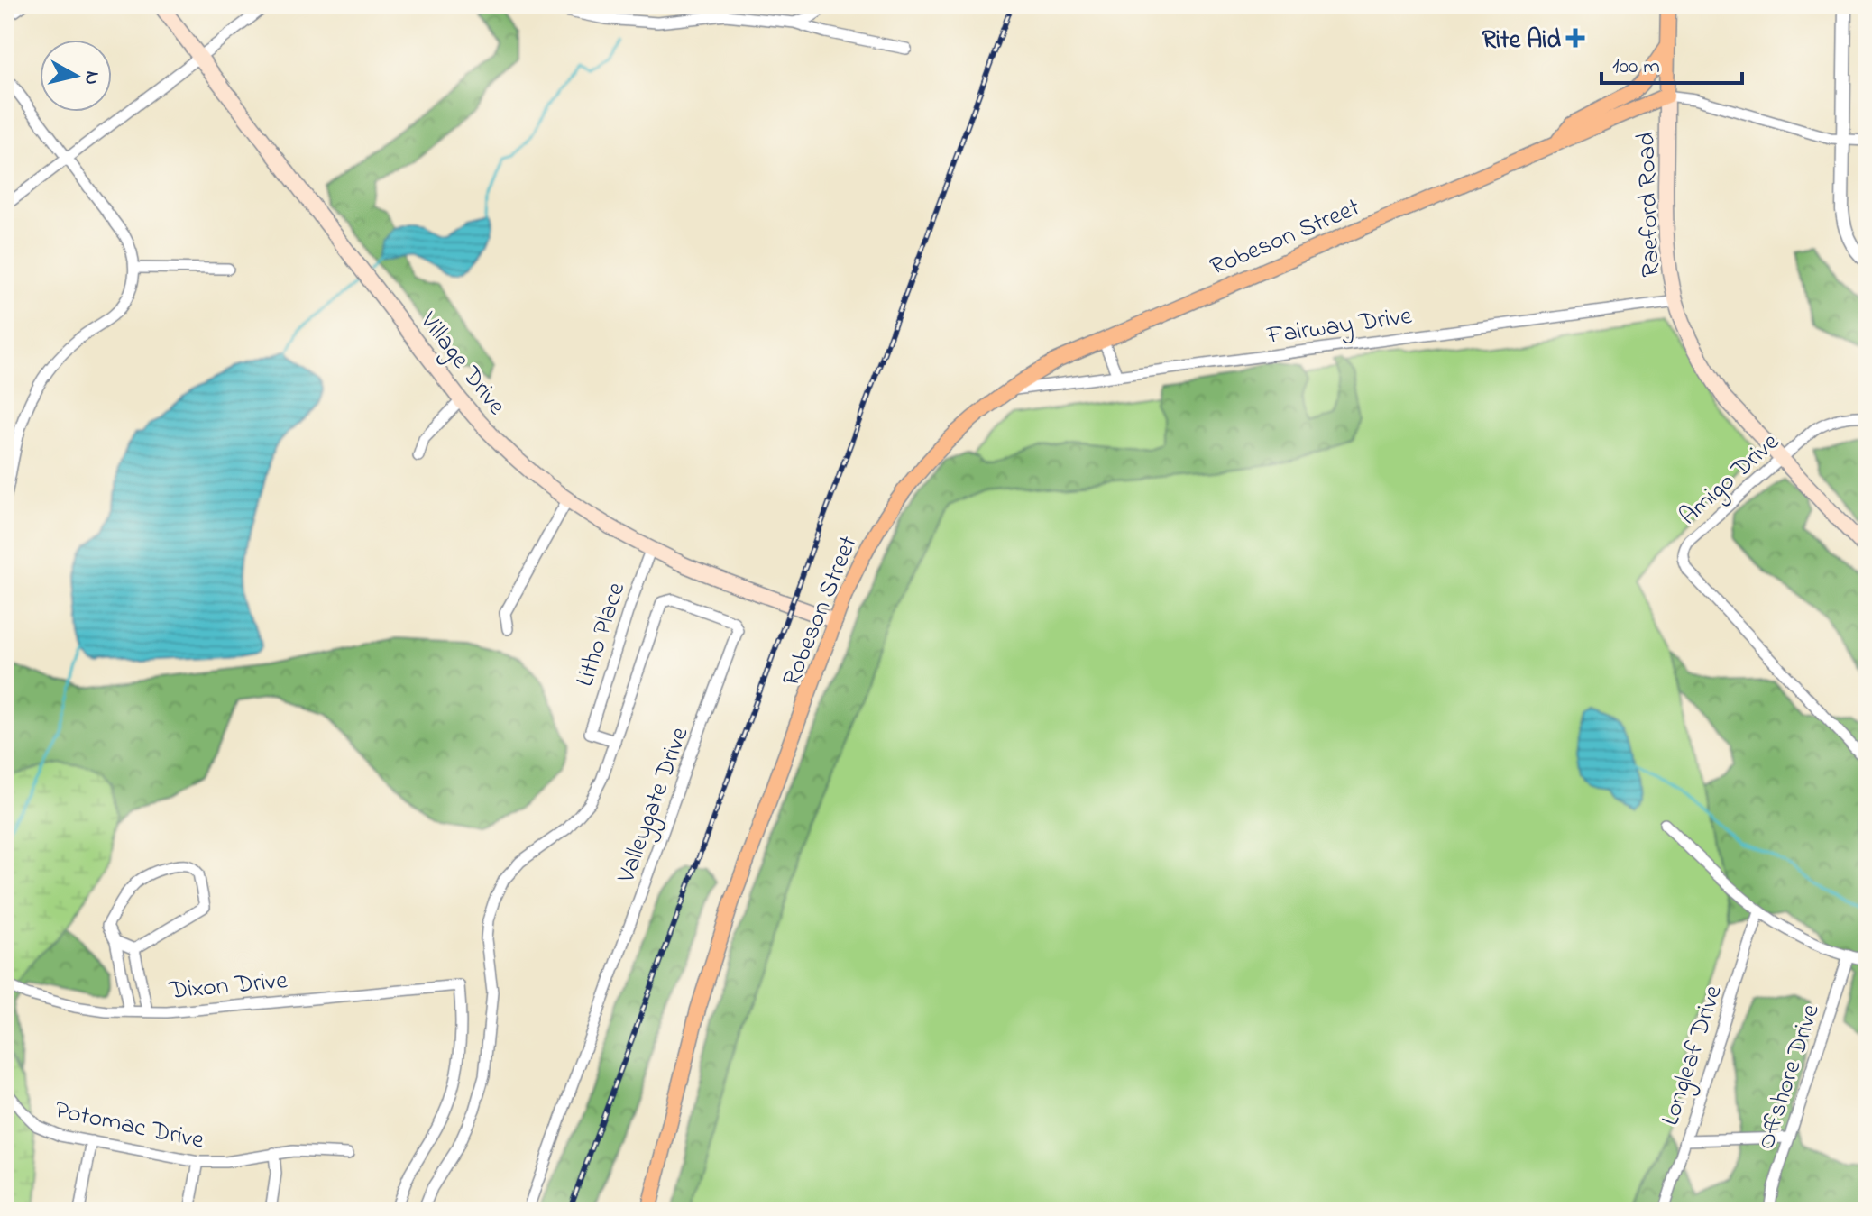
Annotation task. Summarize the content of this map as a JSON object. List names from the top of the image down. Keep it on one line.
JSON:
{"streets":{"main road":["Raeford Road","Robeson Street","Village Drive"],"street":["Fairway Drive","Amigo Drive","Litho Place","Valleygate Drive","Dixon Drive","Longleaf Drive","Offshore Drive","Potomac Drive"]},"crossings":[["Raeford Road","Robeson Street"],["Raeford Road","Fairway Drive"],["Raeford Road","Amigo Drive"],["Robeson Street","Fairway Drive"],["Robeson Street","Village Drive"],["Village Drive","Litho Place"],["Litho Place","Valleygate Drive"]],"places":{"health":["Rite Aid"]},"scale_bar":"100 m","north":"right"}
